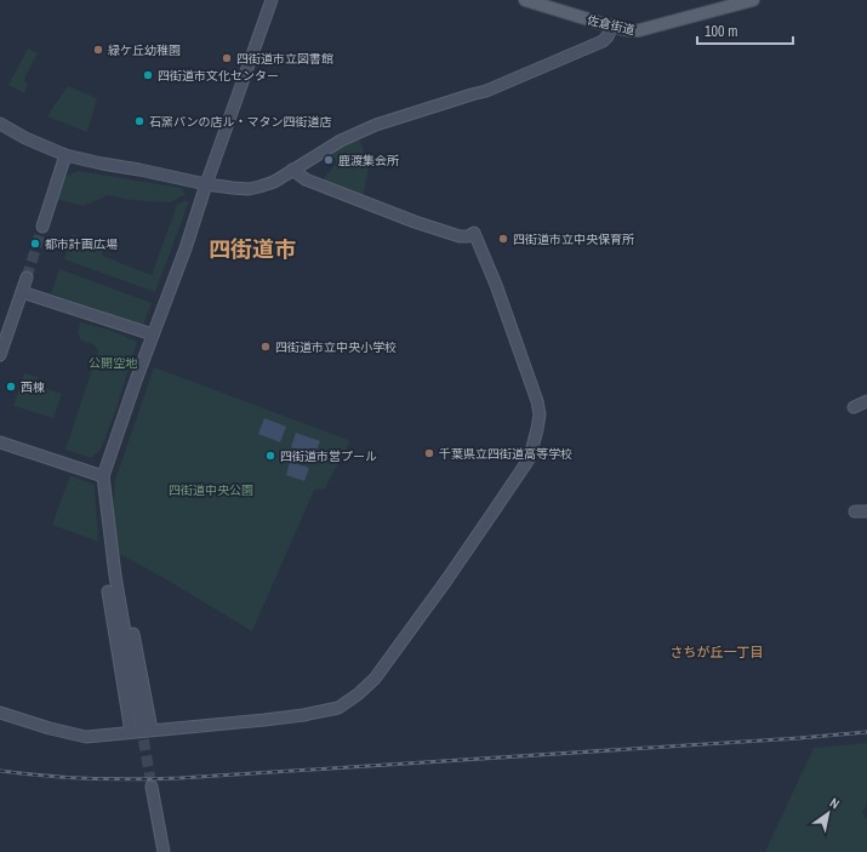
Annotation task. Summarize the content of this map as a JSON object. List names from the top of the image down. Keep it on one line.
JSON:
{"streets":{"main road":["佐倉街道"]},"districts":["四街道市","さちが丘一丁目"],"parks":["公開空地","四街道中央公園"],"places":["緑ケ丘幼稚園","四街道市立図書館","四街道市文化センター","石窯パンの店ル・マタン四街道店","鹿渡集会所","四街道市立中央保育所","都市計画広場","四街道市立中央小学校","西棟","千葉県立四街道高等学校","四街道市営プール"],"scale_bar":"100 m","north":"top right"}
